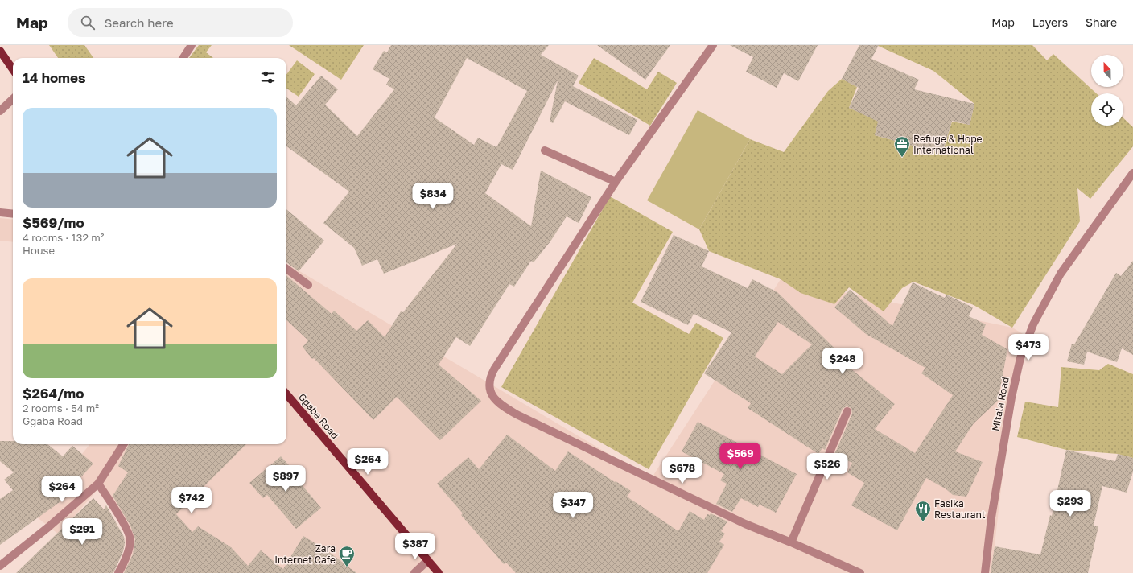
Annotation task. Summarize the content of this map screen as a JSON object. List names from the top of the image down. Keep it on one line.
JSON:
{"streets":{"main road":["Ggaba Road"],"street":["Mitala Road"]},"places":{"office":["Refuge & Hope International"],"restaurant":["Fasika Restaurant"],"cafe":["Zara Internet Cafe"]},"north":"top","page":{"header":"Map","search":"Search here","nav":["Map","Layers","Share"],"heading":"14 homes","list":[{"name":"$569/mo","note":"4 rooms · 132 m² · House"},{"name":"$264/mo","note":"2 rooms · 54 m² · Ggaba Road"}],"price":["$834","$473","$248","$569","$264","$526","$678","$897","$264","$742","$293","$347","$291","$387"]}}
